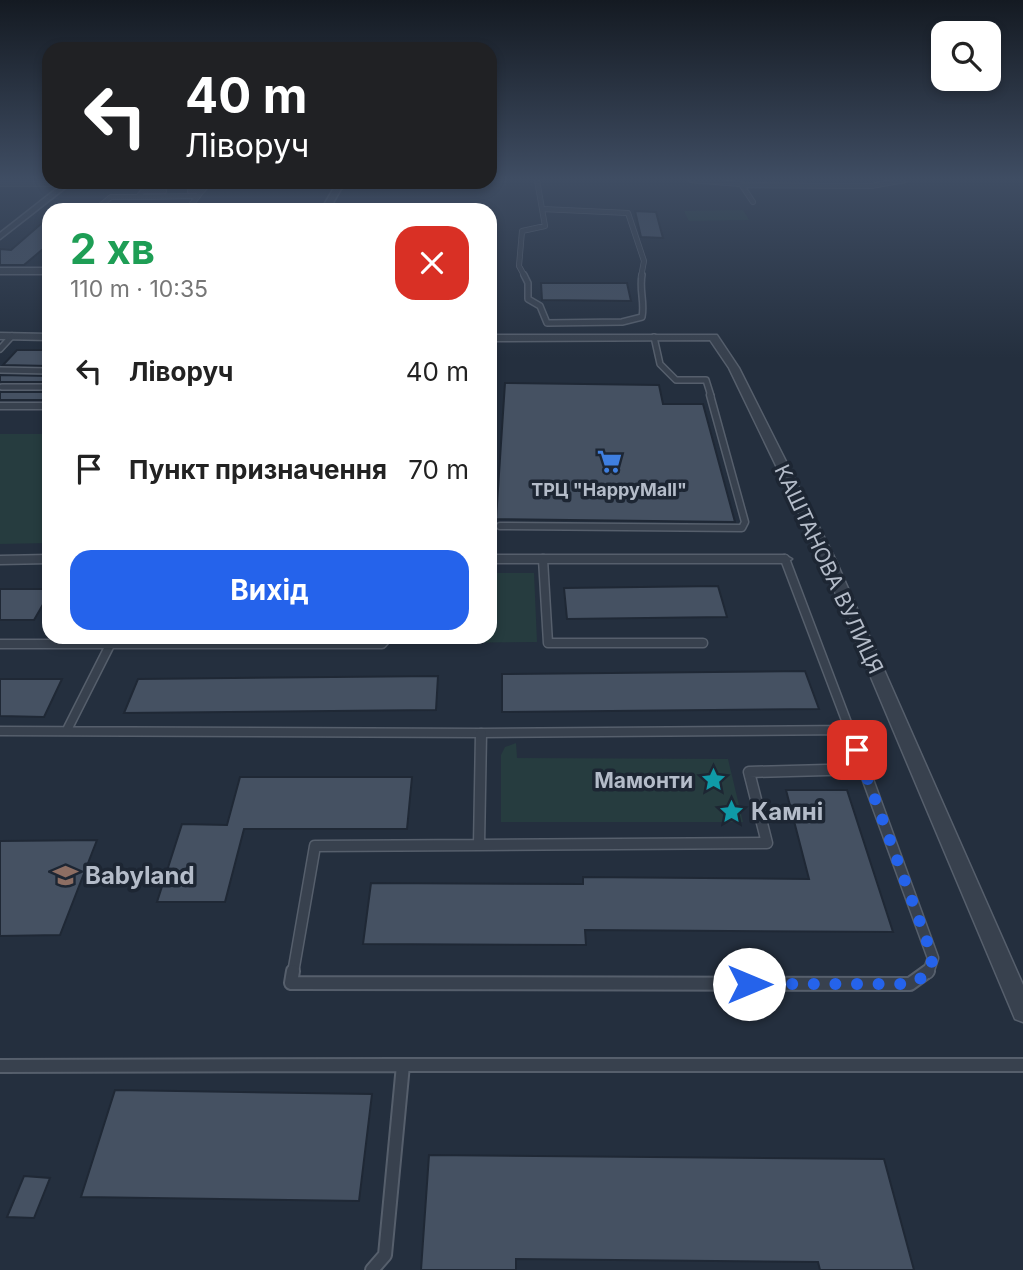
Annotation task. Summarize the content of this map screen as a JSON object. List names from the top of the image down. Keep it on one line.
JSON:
{"streets":{"street":["КАШТАНОВА ВУЛИЦЯ"]},"places":{"supermarket":["ТРЦ \"HappyMall\""],"place":["Мамонти","Камні"],"school or university":["Babyland"]},"page":{"turn":["40 m","Ліворуч"],"heading":["2 хв","110 m · 10:35"],"list":[{"name":"Ліворуч","value":"40 m"},{"name":"Пункт призначення","value":"70 m"}],"buttons":"Вихід"}}
